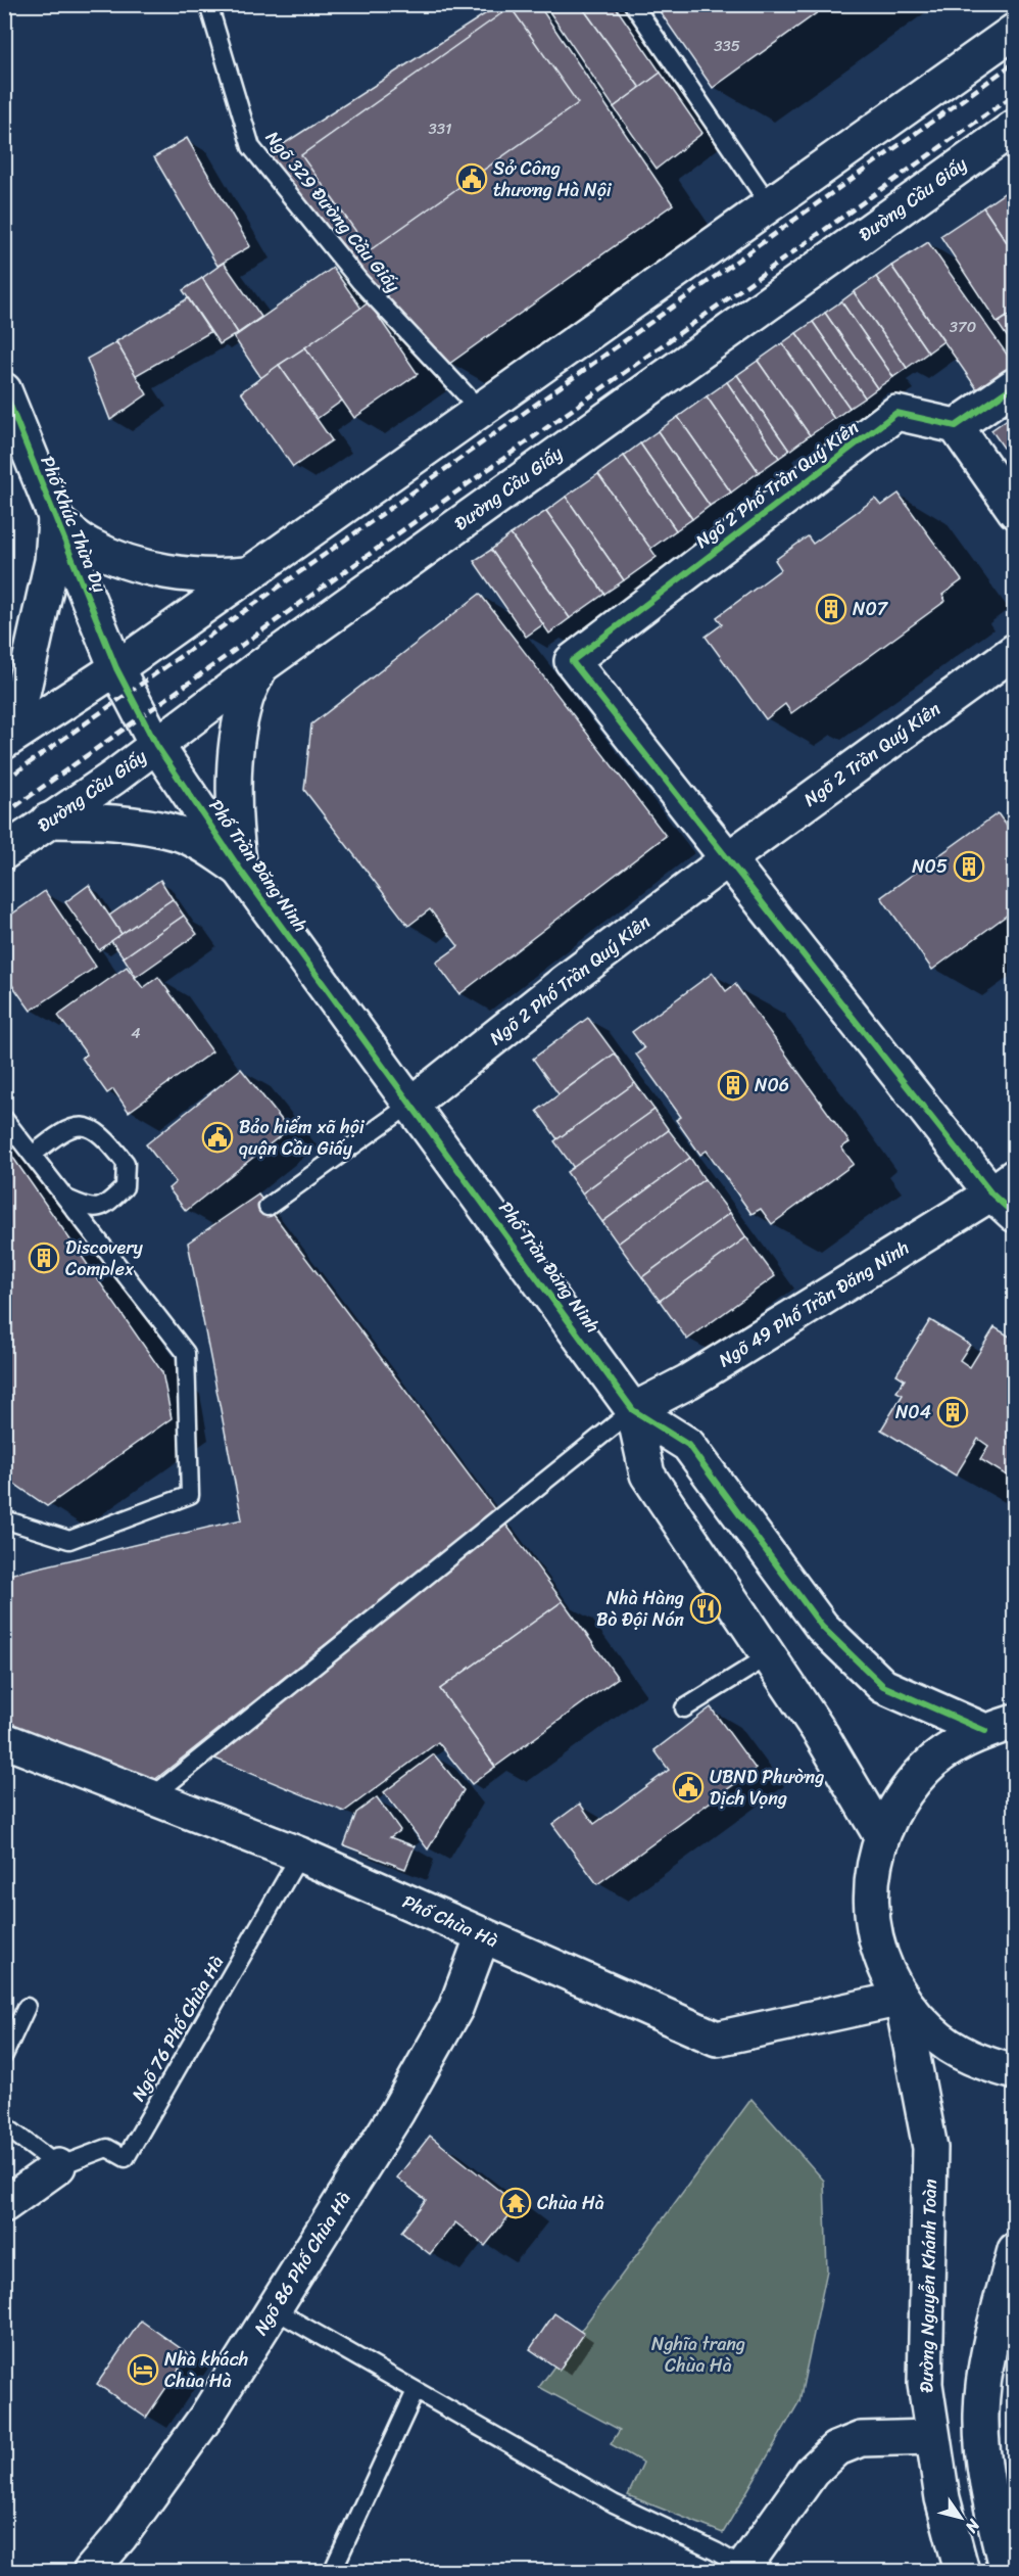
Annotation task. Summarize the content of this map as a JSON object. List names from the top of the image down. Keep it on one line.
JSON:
{"streets":{"street":["Đường Cầu Giấy","Ngõ 2 Phố Trần Quý Kiên","Phố Khúc Thừa Dụ","Ngõ 2 Trần Quý Kiên","Phố Trần Đăng Ninh","Ngõ 49 Phố Trần Đăng Ninh","Phố Chùa Hà","Ngõ 86 Phố Chùa Hà","Đường Nguyễn Khánh Toàn"],"lane":["Ngõ 329 Đường Cầu Giấy","Ngõ 76 Phố Chùa Hà"]},"crossings":[["Đường Cầu Giấy","Phố Khúc Thừa Dụ"],["Đường Cầu Giấy","Phố Trần Đăng Ninh"],["Ngõ 2 Phố Trần Quý Kiên","Ngõ 2 Trần Quý Kiên"],["Ngõ 2 Phố Trần Quý Kiên","Phố Trần Đăng Ninh"],["Phố Khúc Thừa Dụ","Phố Trần Đăng Ninh"],["Phố Trần Đăng Ninh","Ngõ 49 Phố Trần Đăng Ninh"],["Phố Chùa Hà","Ngõ 76 Phố Chùa Hà"],["Phố Chùa Hà","Ngõ 86 Phố Chùa Hà"],["Phố Chùa Hà","Đường Nguyễn Khánh Toàn"]],"parks":["Nghĩa trang Chùa Hà"],"places":{"public building":["Sở Công thương Hà Nội","Bảo hiểm xã hội quận Cầu Giấy","UBND Phường Dịch Vọng"],"building":["N07","N05","N06","Discovery Complex","N04"],"restaurant":["Nhà Hàng Bò Đội Nón"],"temple":["Chùa Hà"],"hotel":["Nhà khách Chùa Hà"]},"house_numbers":["335","331","370","4"],"north":"bottom right"}
